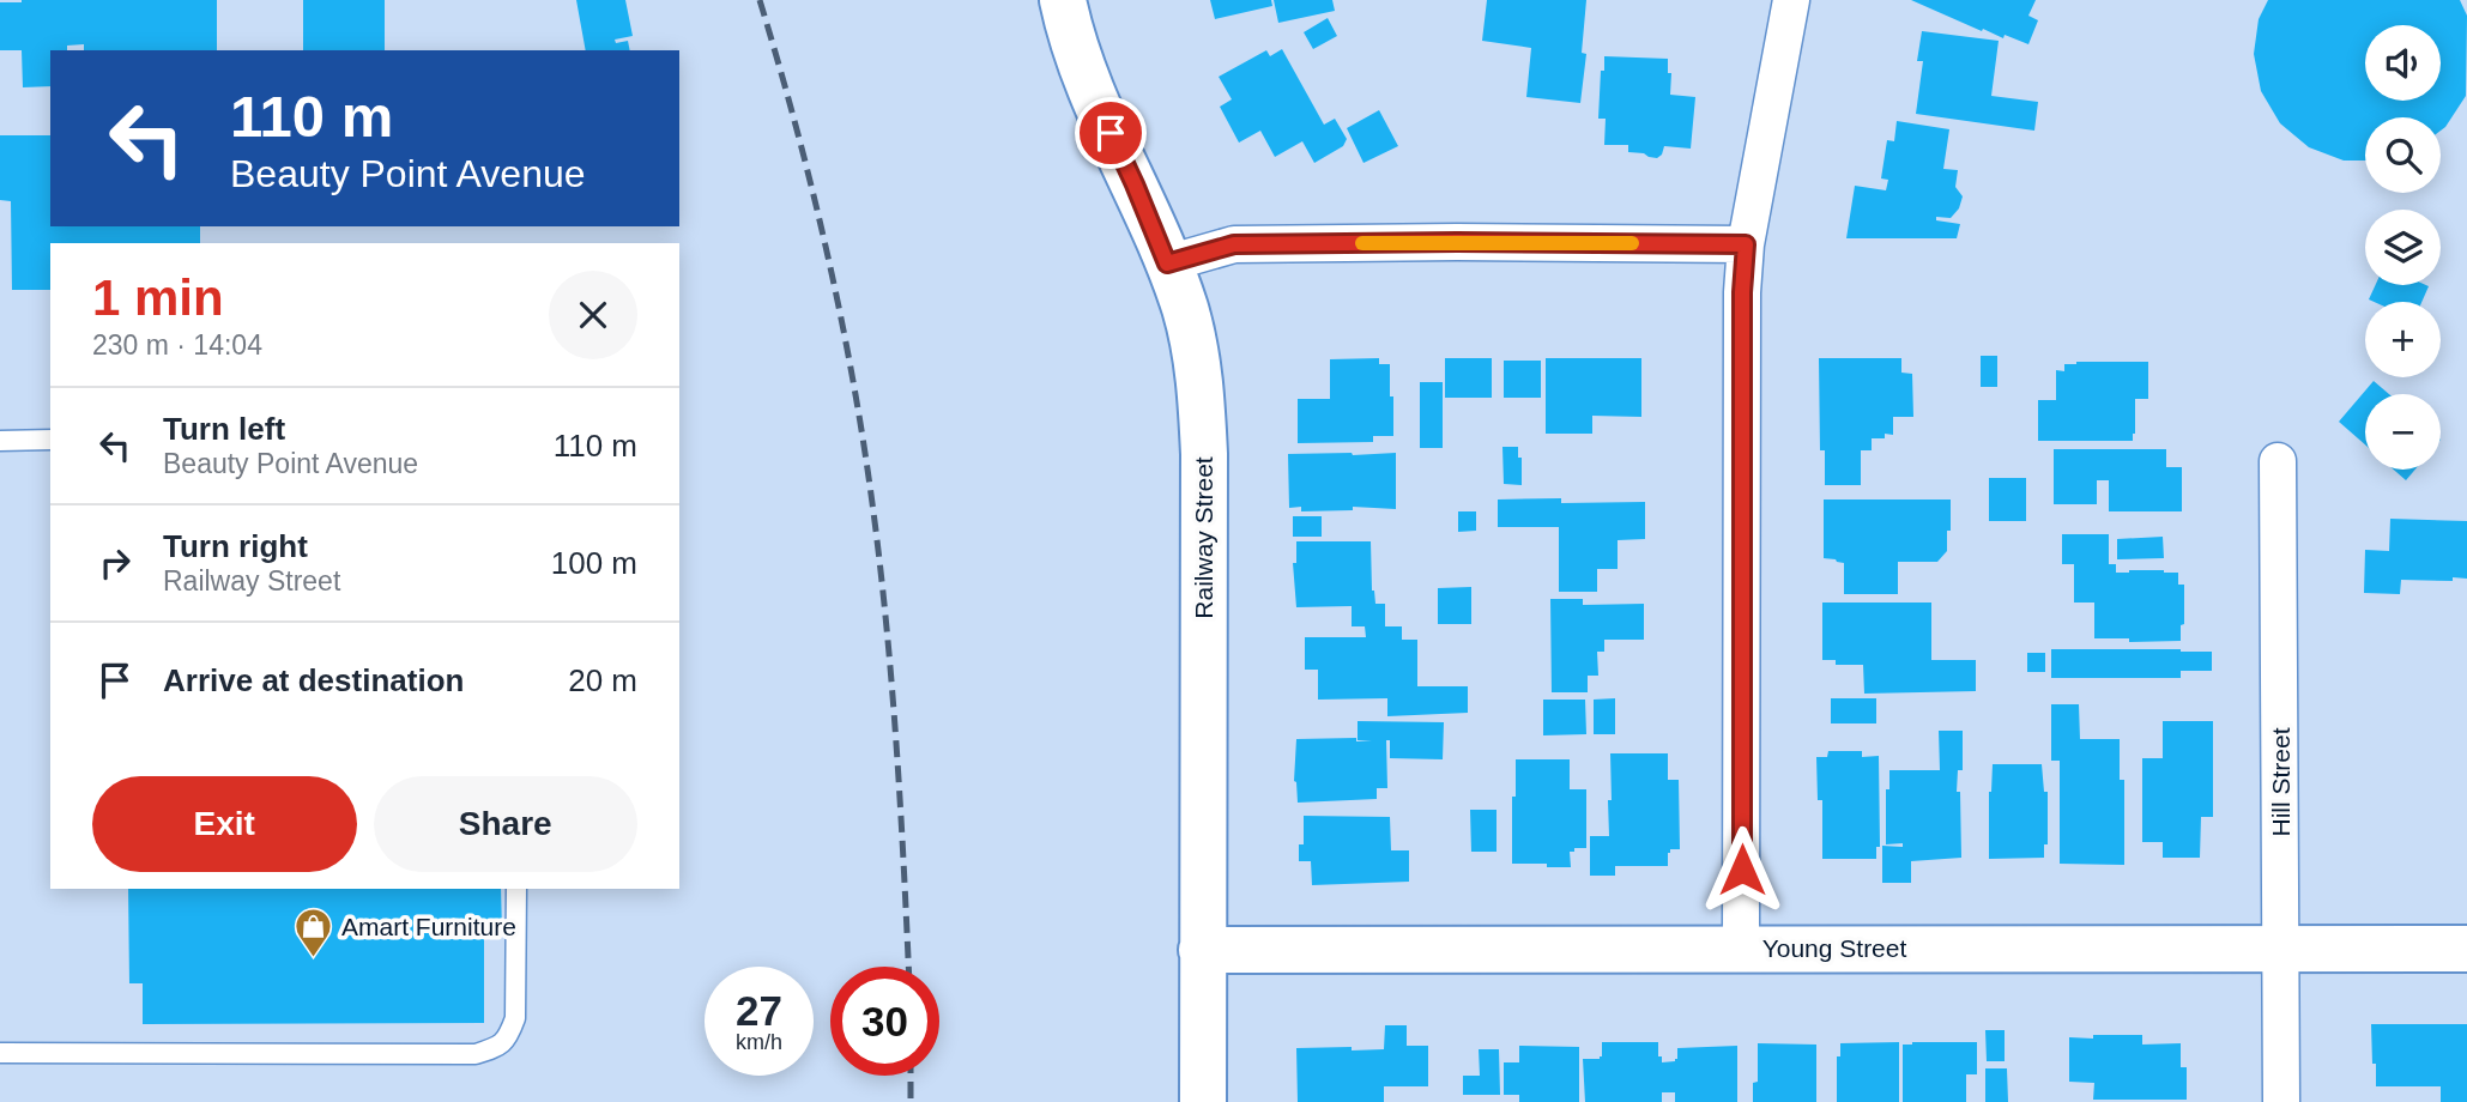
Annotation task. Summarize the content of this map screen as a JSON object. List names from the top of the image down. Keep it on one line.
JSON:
{"streets":{"street":["Railway Street","Hill Street","Young Street"]},"crossings":[["Railway Street","Young Street"],["Hill Street","Young Street"]],"places":{"shop":["Amart Furniture"]},"page":{"map_buttons":["+","−"],"turn":["110 m","Beauty Point Avenue"],"heading":["1 min","230 m · 14:04"],"list":[{"name":"Turn left","note":"Beauty Point Avenue","value":"110 m"},{"name":"Turn right","note":"Railway Street","value":"100 m"},{"name":"Arrive at destination","value":"20 m"}],"buttons":["Exit","Share"],"speed":"27 km/h","limit":"30"}}
